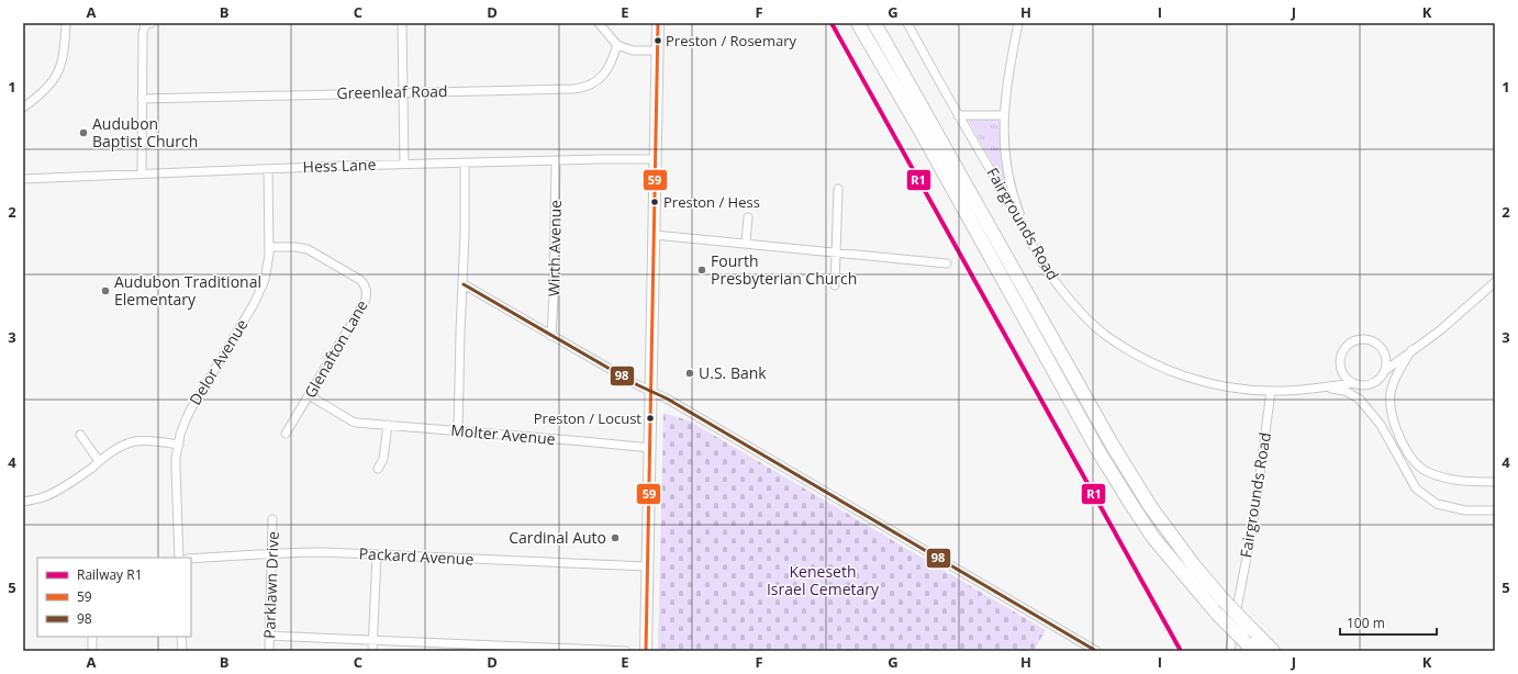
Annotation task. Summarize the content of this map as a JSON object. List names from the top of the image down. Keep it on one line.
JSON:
{"streets":{"street":["Greenleaf Road","Hess Lane","Fairgrounds Road","Wirth Avenue","Glenafton Lane","Delor Avenue","Molter Avenue","Packard Avenue","Parklawn Drive"]},"crossings":[["Hess Lane","Wirth Avenue"],["Hess Lane","Delor Avenue"],["Glenafton Lane","Delor Avenue"],["Glenafton Lane","Molter Avenue"],["Packard Avenue","Parklawn Drive"]],"parks":["Keneseth Israel Cemetary"],"places":["Preston / Rosemary","Audubon Baptist Church","Preston / Hess","Fourth Presbyterian Church","Audubon Traditional Elementary","U.S. Bank","Preston / Locust","Cardinal Auto"],"lines":["rail line R1","transit line 59","transit line 98"],"legend":["Railway R1","59","98"],"scale_bar":"100 m","grid":{"columns":["A","B","C","D","E","F","G","H","I","J","K"],"rows":["1","2","3","4","5"]}}
